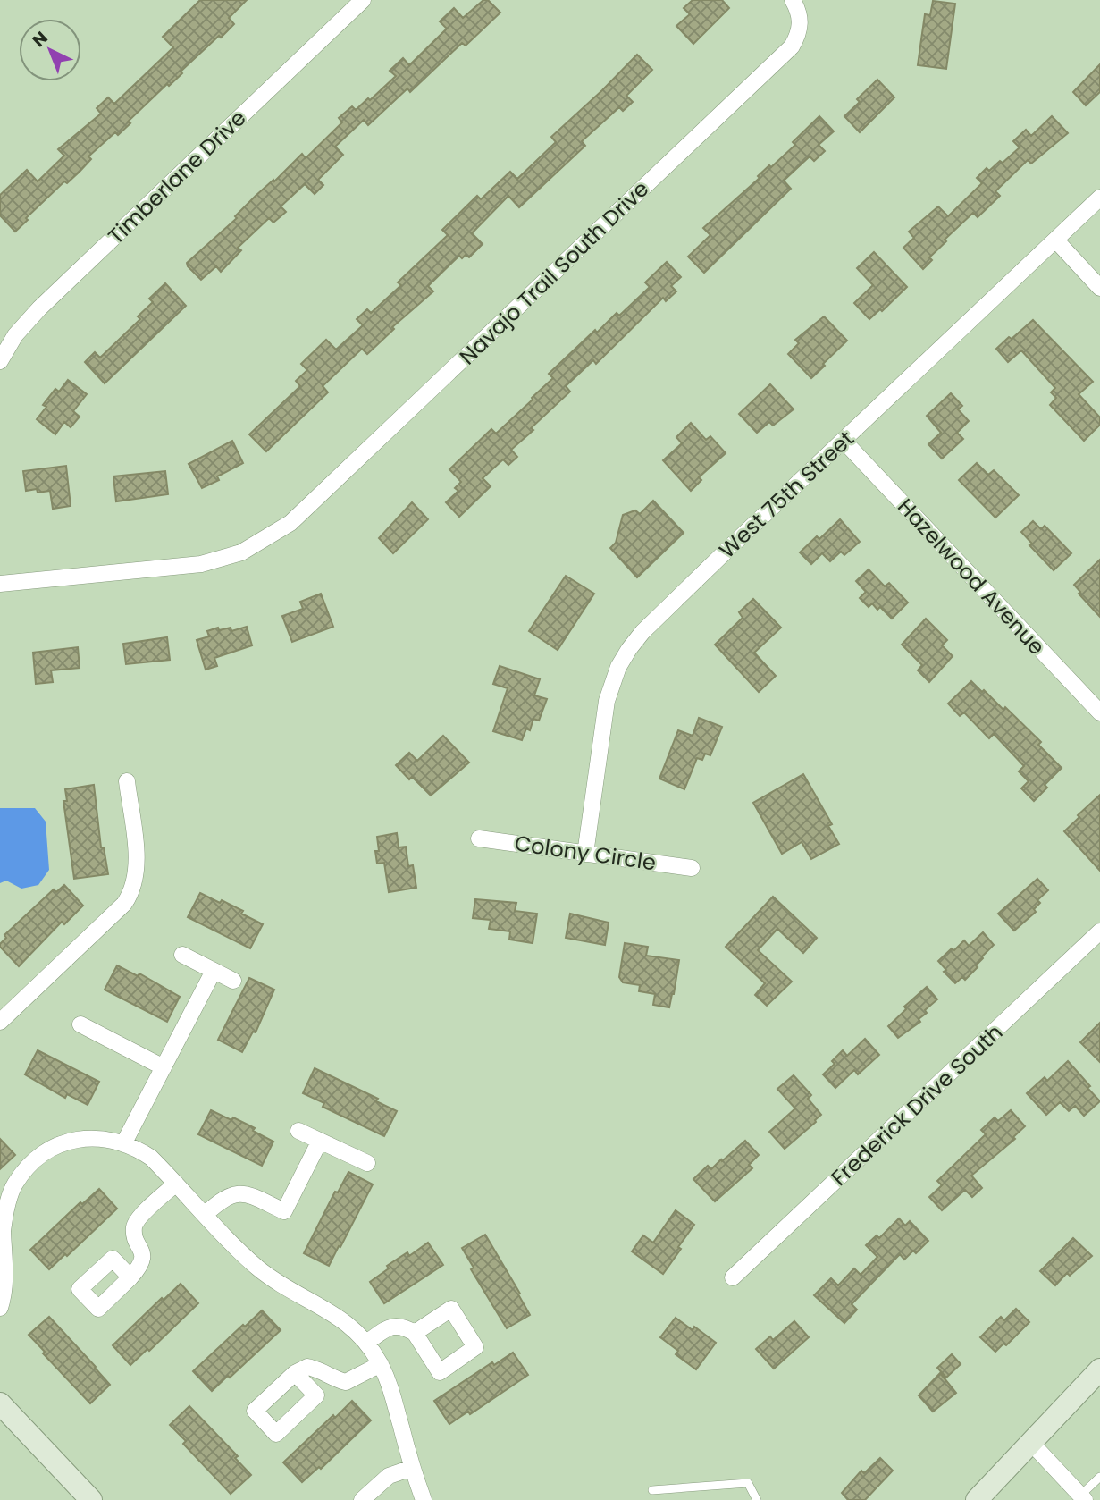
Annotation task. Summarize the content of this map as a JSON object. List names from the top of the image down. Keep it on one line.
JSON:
{"streets":{"street":["Timberlane Drive","Navajo Trail South Drive","West 75th Street","Hazelwood Avenue","Colony Circle","Frederick Drive South"]},"crossings":[["West 75th Street","Hazelwood Avenue"],["West 75th Street","Colony Circle"]],"north":"top left"}
